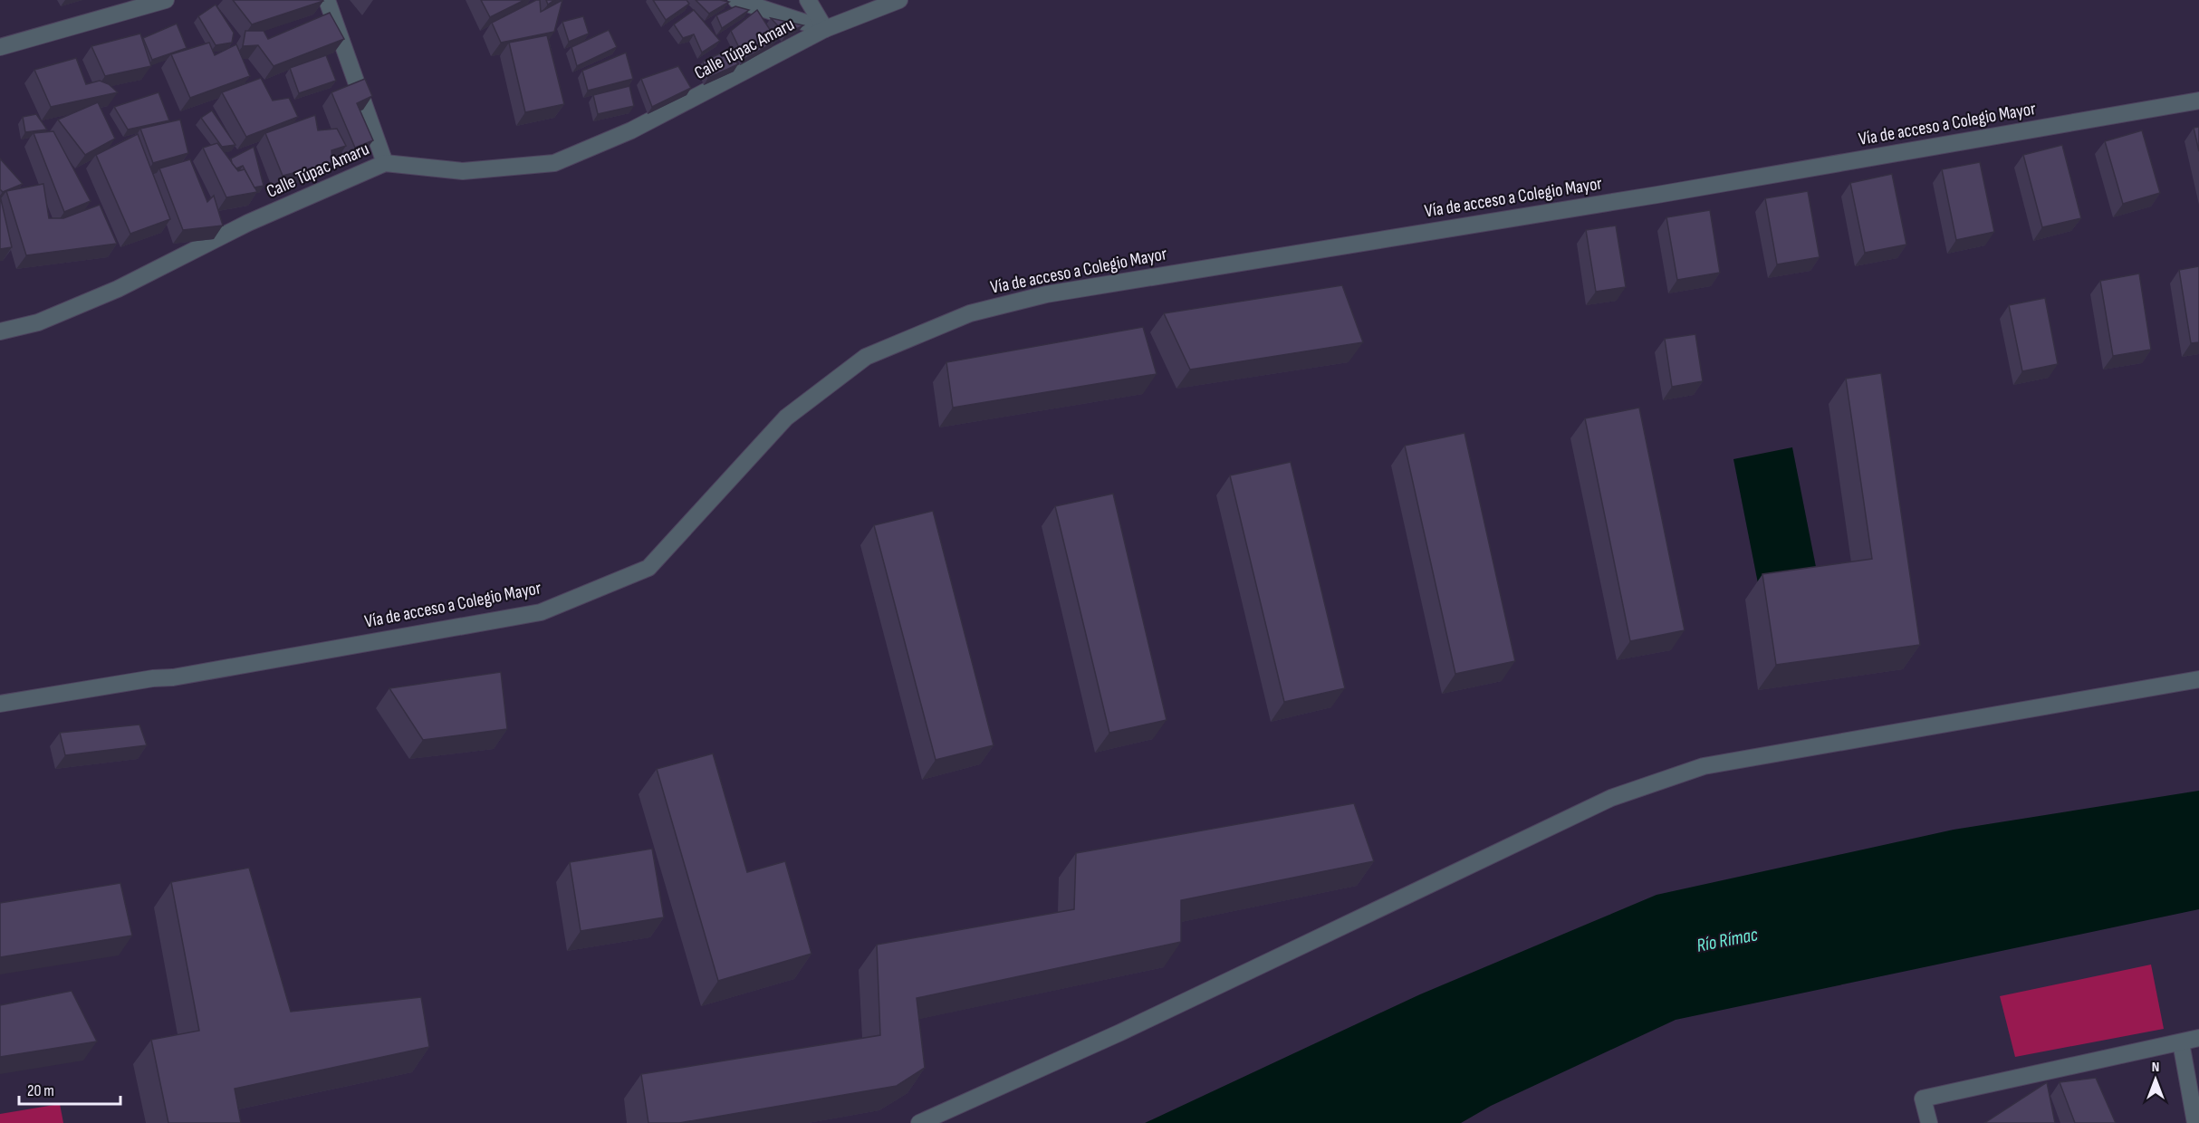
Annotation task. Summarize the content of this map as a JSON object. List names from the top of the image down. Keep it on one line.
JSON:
{"streets":{"street":["Calle Túpac Amaru","Vía de acceso a Colegio Mayor"]},"water":["Río Rímac"],"scale_bar":"20 m","north":"top"}
